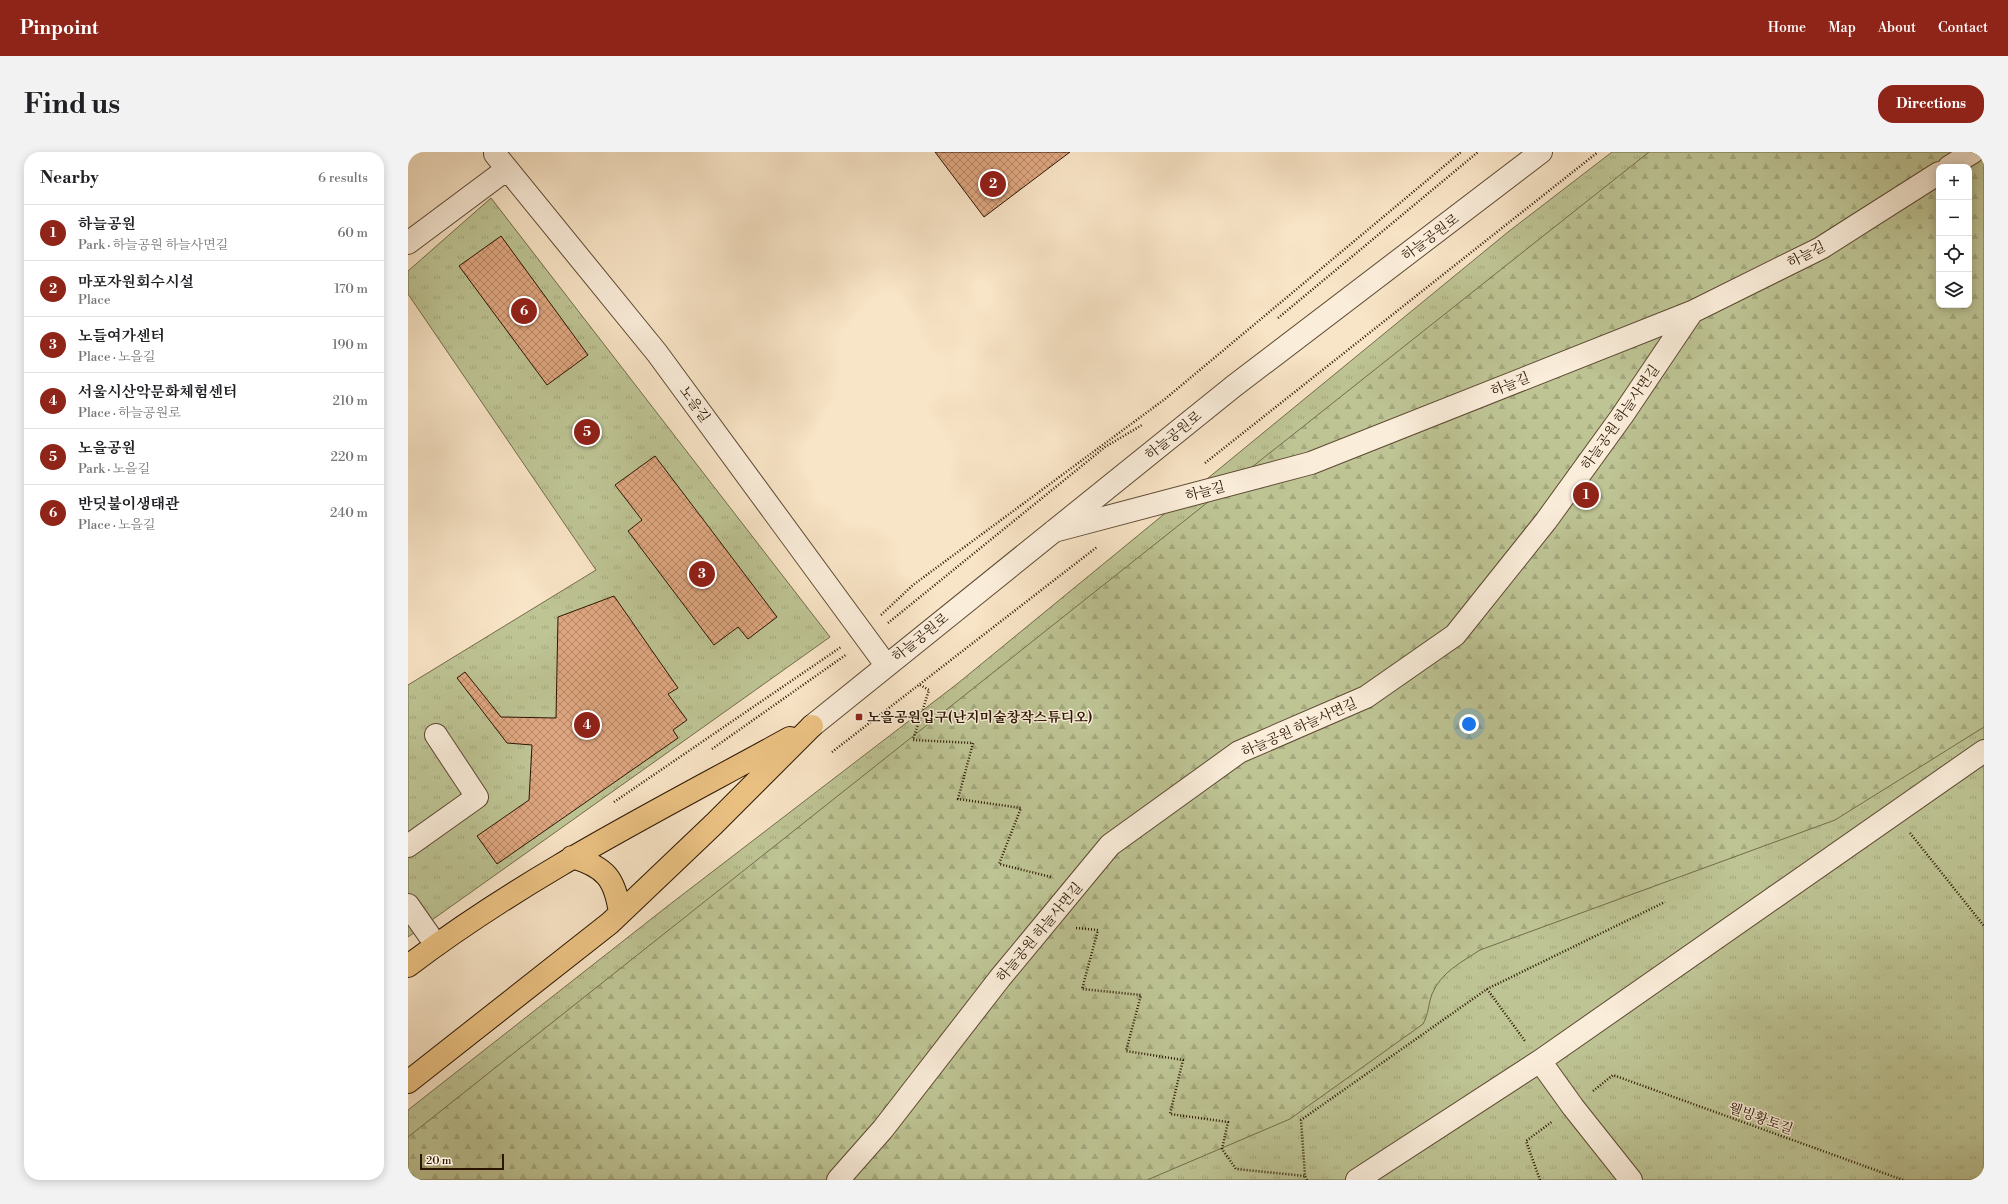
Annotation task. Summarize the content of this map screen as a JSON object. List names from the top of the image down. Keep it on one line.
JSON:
{"streets":{"street":["하늘공원로","하늘길","노을길","하늘공원 하늘사면길"],"path":["웰빙황토길"]},"crossings":[["하늘공원로","하늘길"],["하늘공원로","노을길"],["하늘길","하늘공원 하늘사면길"]],"places":{"transit":["노을공원입구(난지미술창작스튜디오)"]},"scale_bar":"20 m","page":{"header":"Pinpoint","nav":["Home","Map","About","Contact"],"buttons":"Directions","title":"Find us","heading":["Nearby","6 results"],"map_buttons":["+","−"],"pins":["2","6","5","1","3","4"],"list":[{"mark":"1","name":"하늘공원","note":"Park · 하늘공원 하늘사면길","value":"60 m"},{"mark":"2","name":"마포자원회수시설","note":"Place","value":"170 m"},{"mark":"3","name":"노들여가센터","note":"Place · 노을길","value":"190 m"},{"mark":"4","name":"서울시산악문화체험센터","note":"Place · 하늘공원로","value":"210 m"},{"mark":"5","name":"노을공원","note":"Park · 노을길","value":"220 m"},{"mark":"6","name":"반딧불이생태관","note":"Place · 노을길","value":"240 m"}],"scale":"20 m"}}
